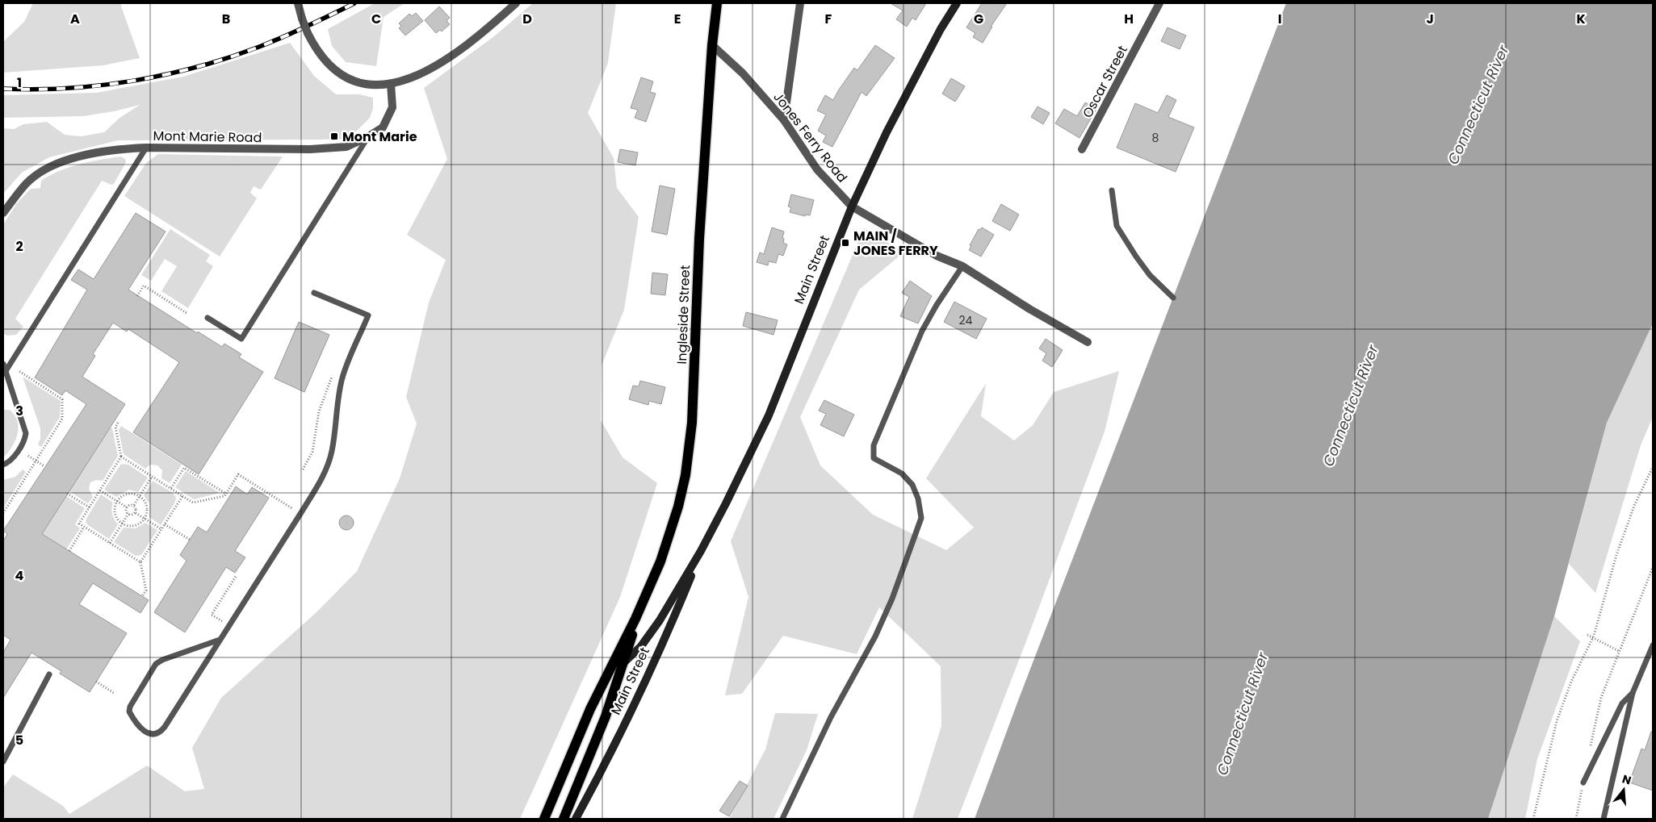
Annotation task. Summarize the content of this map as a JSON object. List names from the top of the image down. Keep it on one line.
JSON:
{"streets":{"main road":["Main Street","Ingleside Street"],"street":["Oscar Street","Mont Marie Road","Jones Ferry Road"]},"crossings":[["Jones Ferry Road","Main Street"],["Jones Ferry Road","Ingleside Street"],["Main Street","Ingleside Street"]],"water":["Connecticut River"],"places":{"transit":["Mont Marie","MAIN / JONES FERRY"]},"house_numbers":["8","24"],"north":"top","grid":{"columns":["A","B","C","D","E","F","G","H","I","J","K"],"rows":["1","2","3","4","5"]}}
